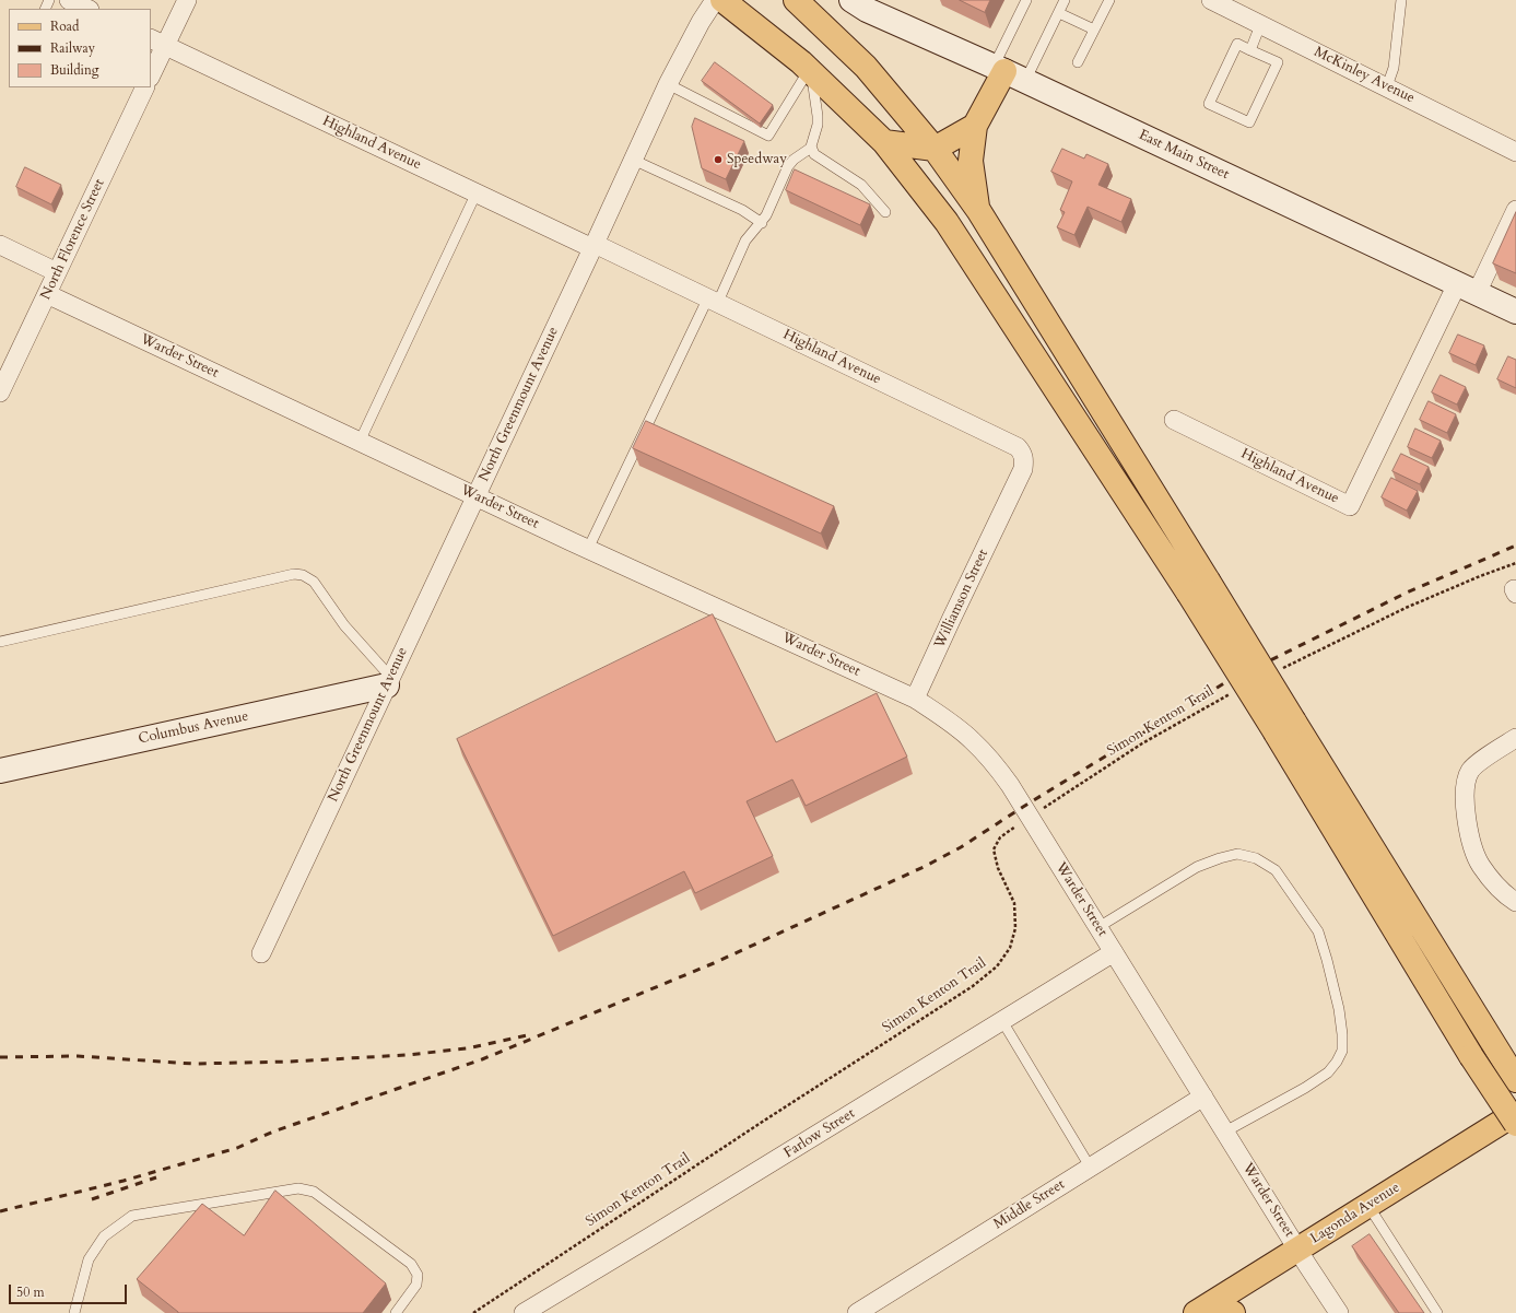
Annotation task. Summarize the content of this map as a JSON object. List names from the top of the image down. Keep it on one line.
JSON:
{"streets":{"main road":["East Main Street","Columbus Avenue","Lagonda Avenue"],"street":["McKinley Avenue","Highland Avenue","North Florence Street","Warder Street","North Greenmount Avenue","Williamson Street","Farlow Street","Middle Street"],"path":["Simon Kenton Trail"]},"crossings":[["Highland Avenue","East Main Street"],["Highland Avenue","North Greenmount Avenue"],["Highland Avenue","Williamson Street"],["North Florence Street","Warder Street"],["Warder Street","North Greenmount Avenue"],["Warder Street","Williamson Street"],["Warder Street","Simon Kenton Trail"],["Warder Street","Farlow Street"],["Warder Street","Middle Street"],["Warder Street","Lagonda Avenue"],["North Greenmount Avenue","Columbus Avenue"]],"places":["Speedway"],"legend":["Road","Railway","Building"],"scale_bar":"50 m"}
